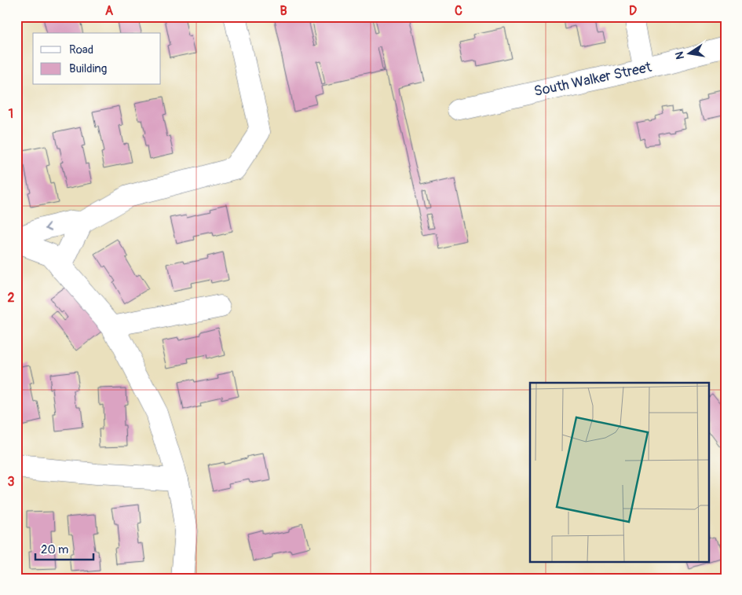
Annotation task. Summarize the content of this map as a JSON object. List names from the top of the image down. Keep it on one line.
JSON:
{"streets":{"street":["South Walker Street"]},"legend":["Road","Building"],"scale_bar":"20 m","north":"left","grid":{"columns":["A","B","C","D"],"rows":["1","2","3"]}}
